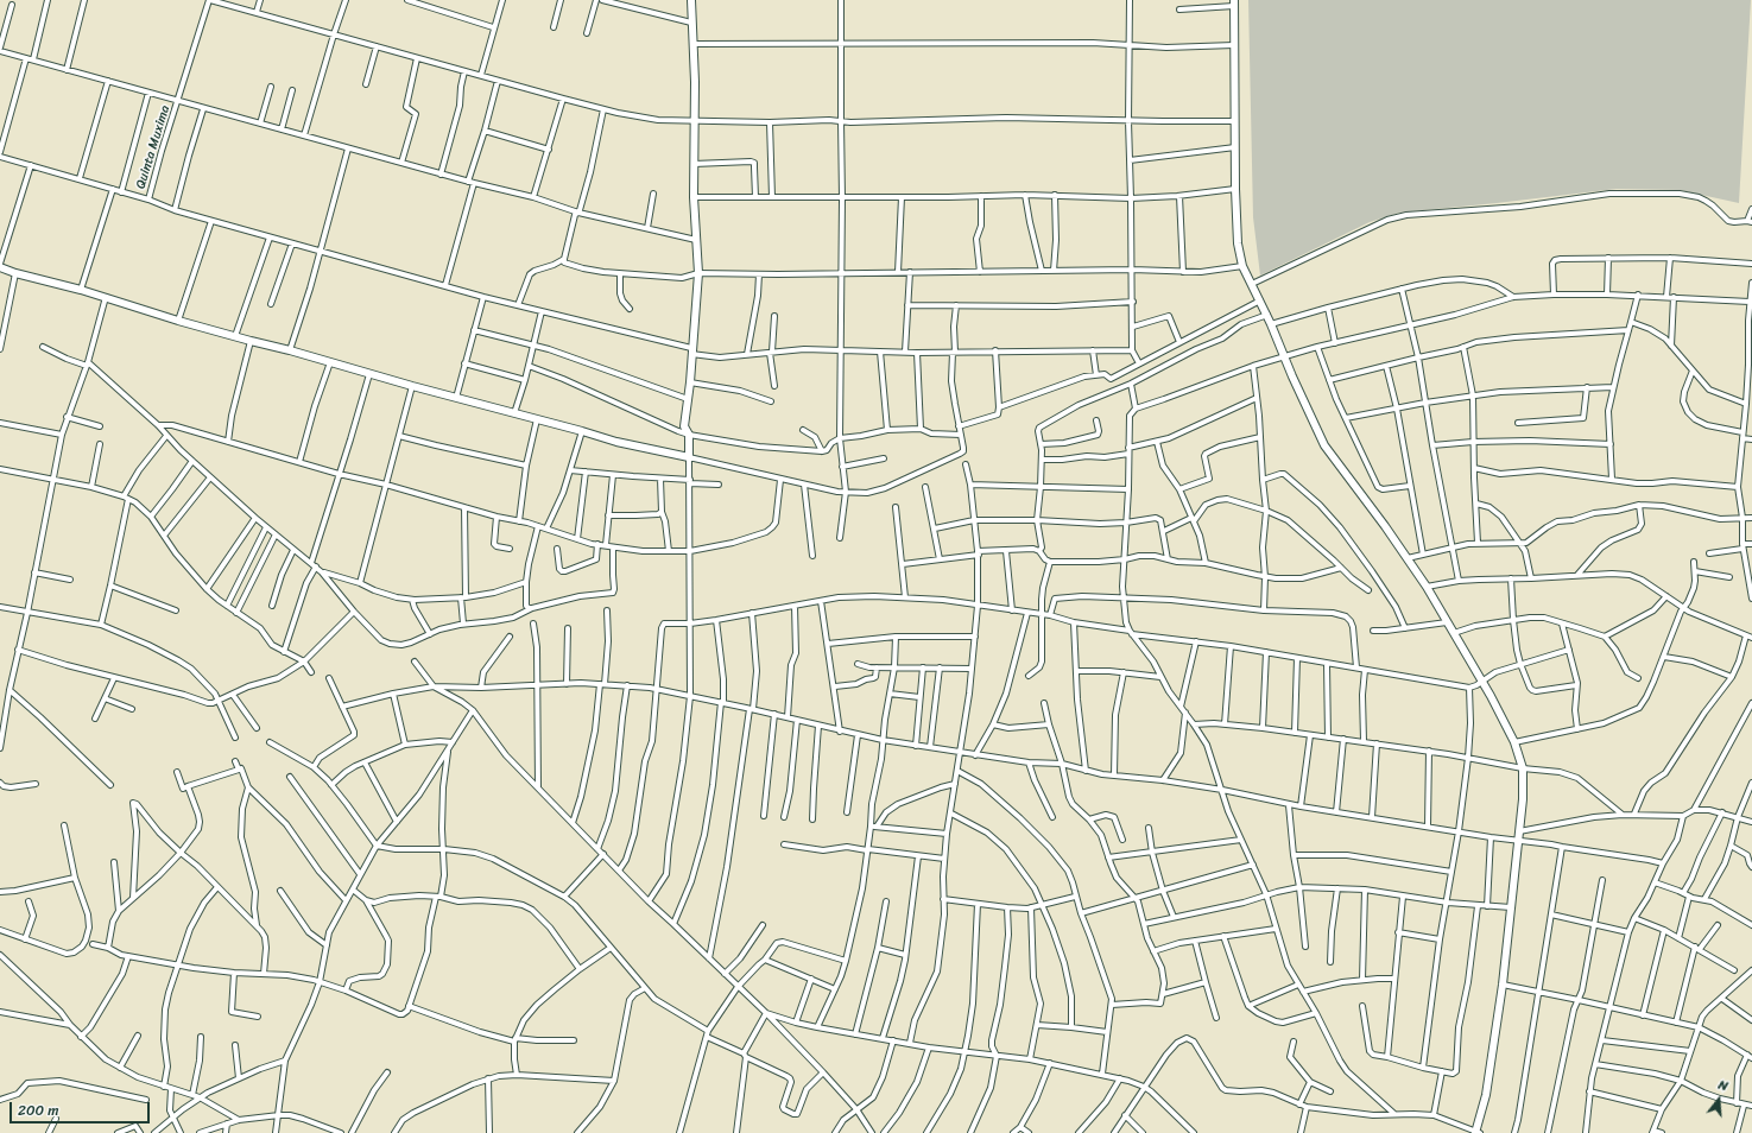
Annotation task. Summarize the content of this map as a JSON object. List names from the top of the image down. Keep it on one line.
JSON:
{"streets":{"street":["Quinta Muxima"]},"scale_bar":"200 m","north":"top"}
